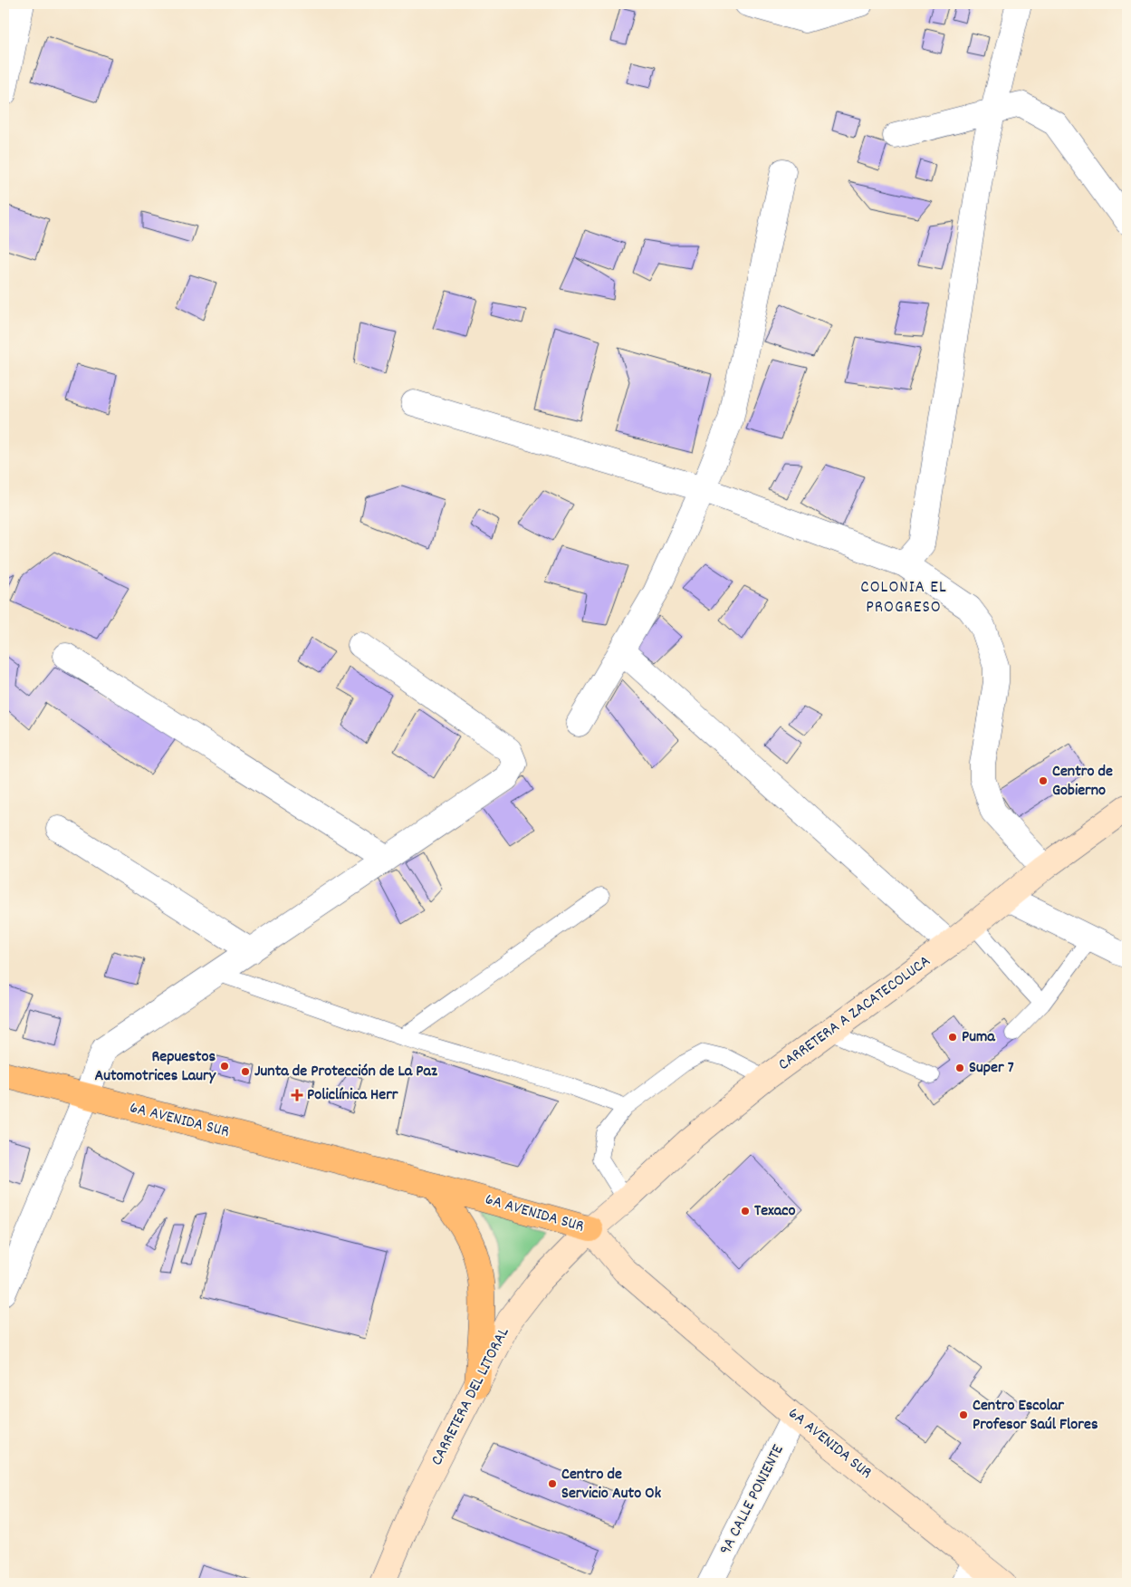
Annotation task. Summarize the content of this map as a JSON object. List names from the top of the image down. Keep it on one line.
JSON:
{"streets":{"main road":["CARRETERA A ZACATECOLUCA","6A AVENIDA SUR","CARRETERA DEL LITORAL"],"street":["9A CALLE PONIENTE"]},"crossings":[["CARRETERA A ZACATECOLUCA","6A AVENIDA SUR"],["CARRETERA A ZACATECOLUCA","CARRETERA DEL LITORAL"],["6A AVENIDA SUR","CARRETERA DEL LITORAL"],["6A AVENIDA SUR","9A CALLE PONIENTE"]],"districts":["COLONIA EL PROGRESO"],"places":{"other":["Centro de Gobierno","Puma","Repuestos Automotrices Laury","Super 7","Junta de Protección de La Paz","Texaco","Centro Escolar Profesor Saúl Flores","Centro de Servicio Auto Ok"],"health":["Policlínica Herr"]}}
